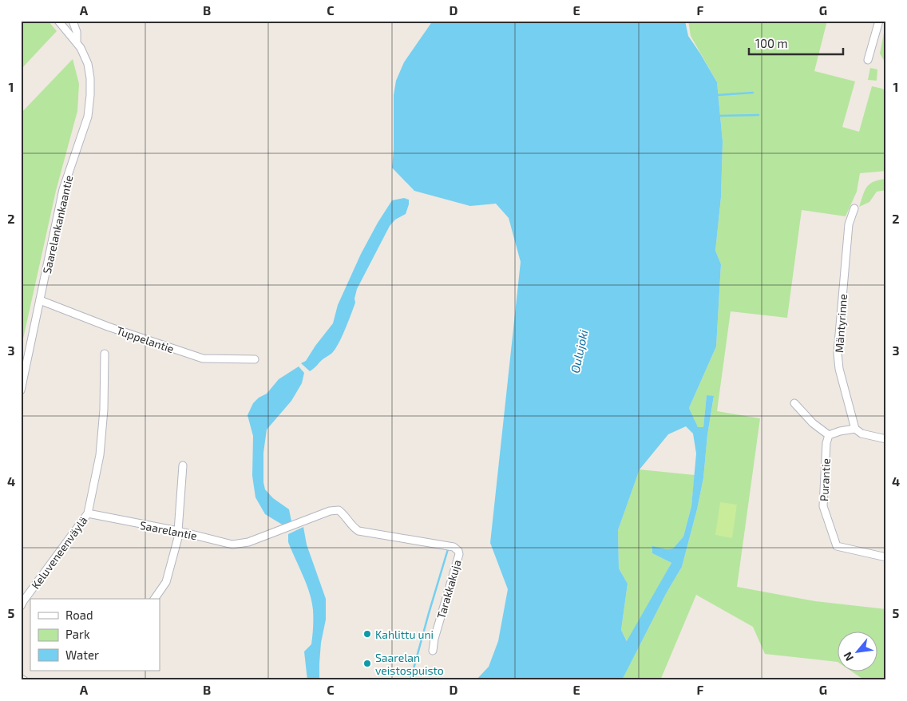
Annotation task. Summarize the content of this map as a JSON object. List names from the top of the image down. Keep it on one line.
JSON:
{"streets":{"street":["Saarelankankaantie","Mäntyrinne","Tuppelantie","Purantie","Saarelantie","Keluveneenväylä","Tarakkakuja"]},"crossings":[["Saarelankankaantie","Tuppelantie"],["Saarelantie","Keluveneenväylä"],["Saarelantie","Tarakkakuja"]],"water":["Oulujoki"],"places":["Kahlittu uni","Saarelan veistospuisto"],"legend":["Road","Park","Water"],"scale_bar":"100 m","north":"bottom left","grid":{"columns":["A","B","C","D","E","F","G"],"rows":["1","2","3","4","5"]}}
